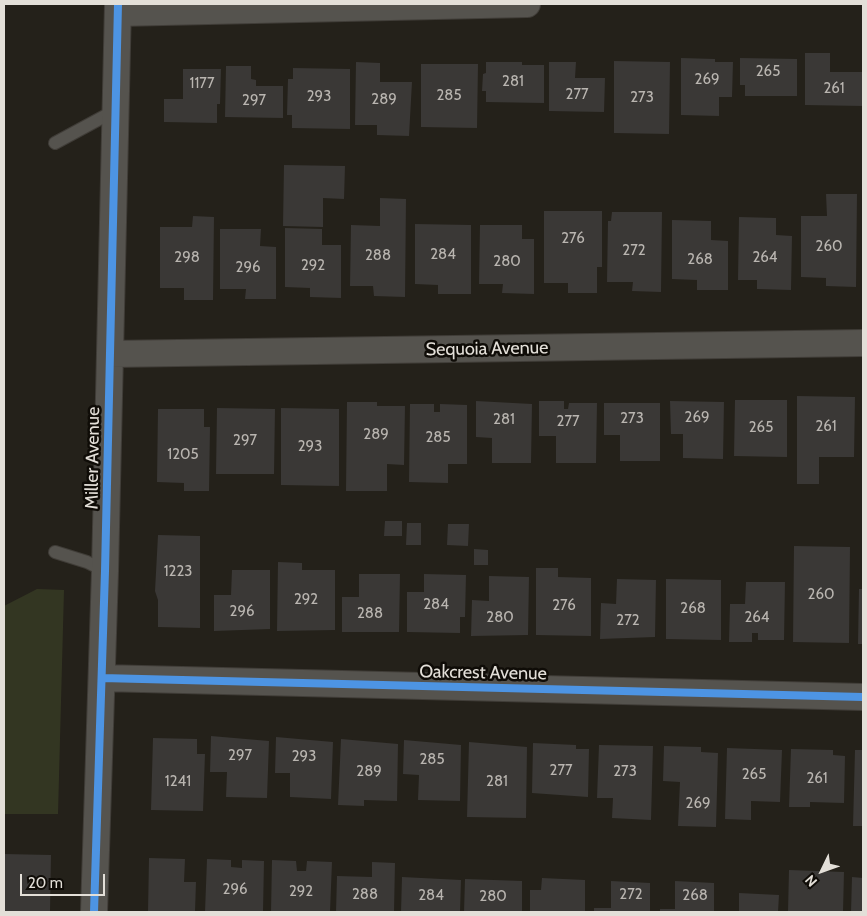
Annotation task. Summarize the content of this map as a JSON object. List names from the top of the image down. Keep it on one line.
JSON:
{"streets":{"street":["Sequoia Avenue","Miller Avenue","Oakcrest Avenue"]},"crossings":[["Sequoia Avenue","Miller Avenue"],["Miller Avenue","Oakcrest Avenue"]],"house_numbers":["265","269","281","1177","261","277","285","293","273","289","297","276","260","272","284","288","298","264","268","280","292","296","269","273","281","277","261","265","289","285","297","293","1205","1223","260","292","284","276","268","296","288","280","264","272","297","293","285","277","289","273","265","261","1241","281","269","296","292","288","272","284","268","280"],"scale_bar":"20 m","north":"bottom left"}
